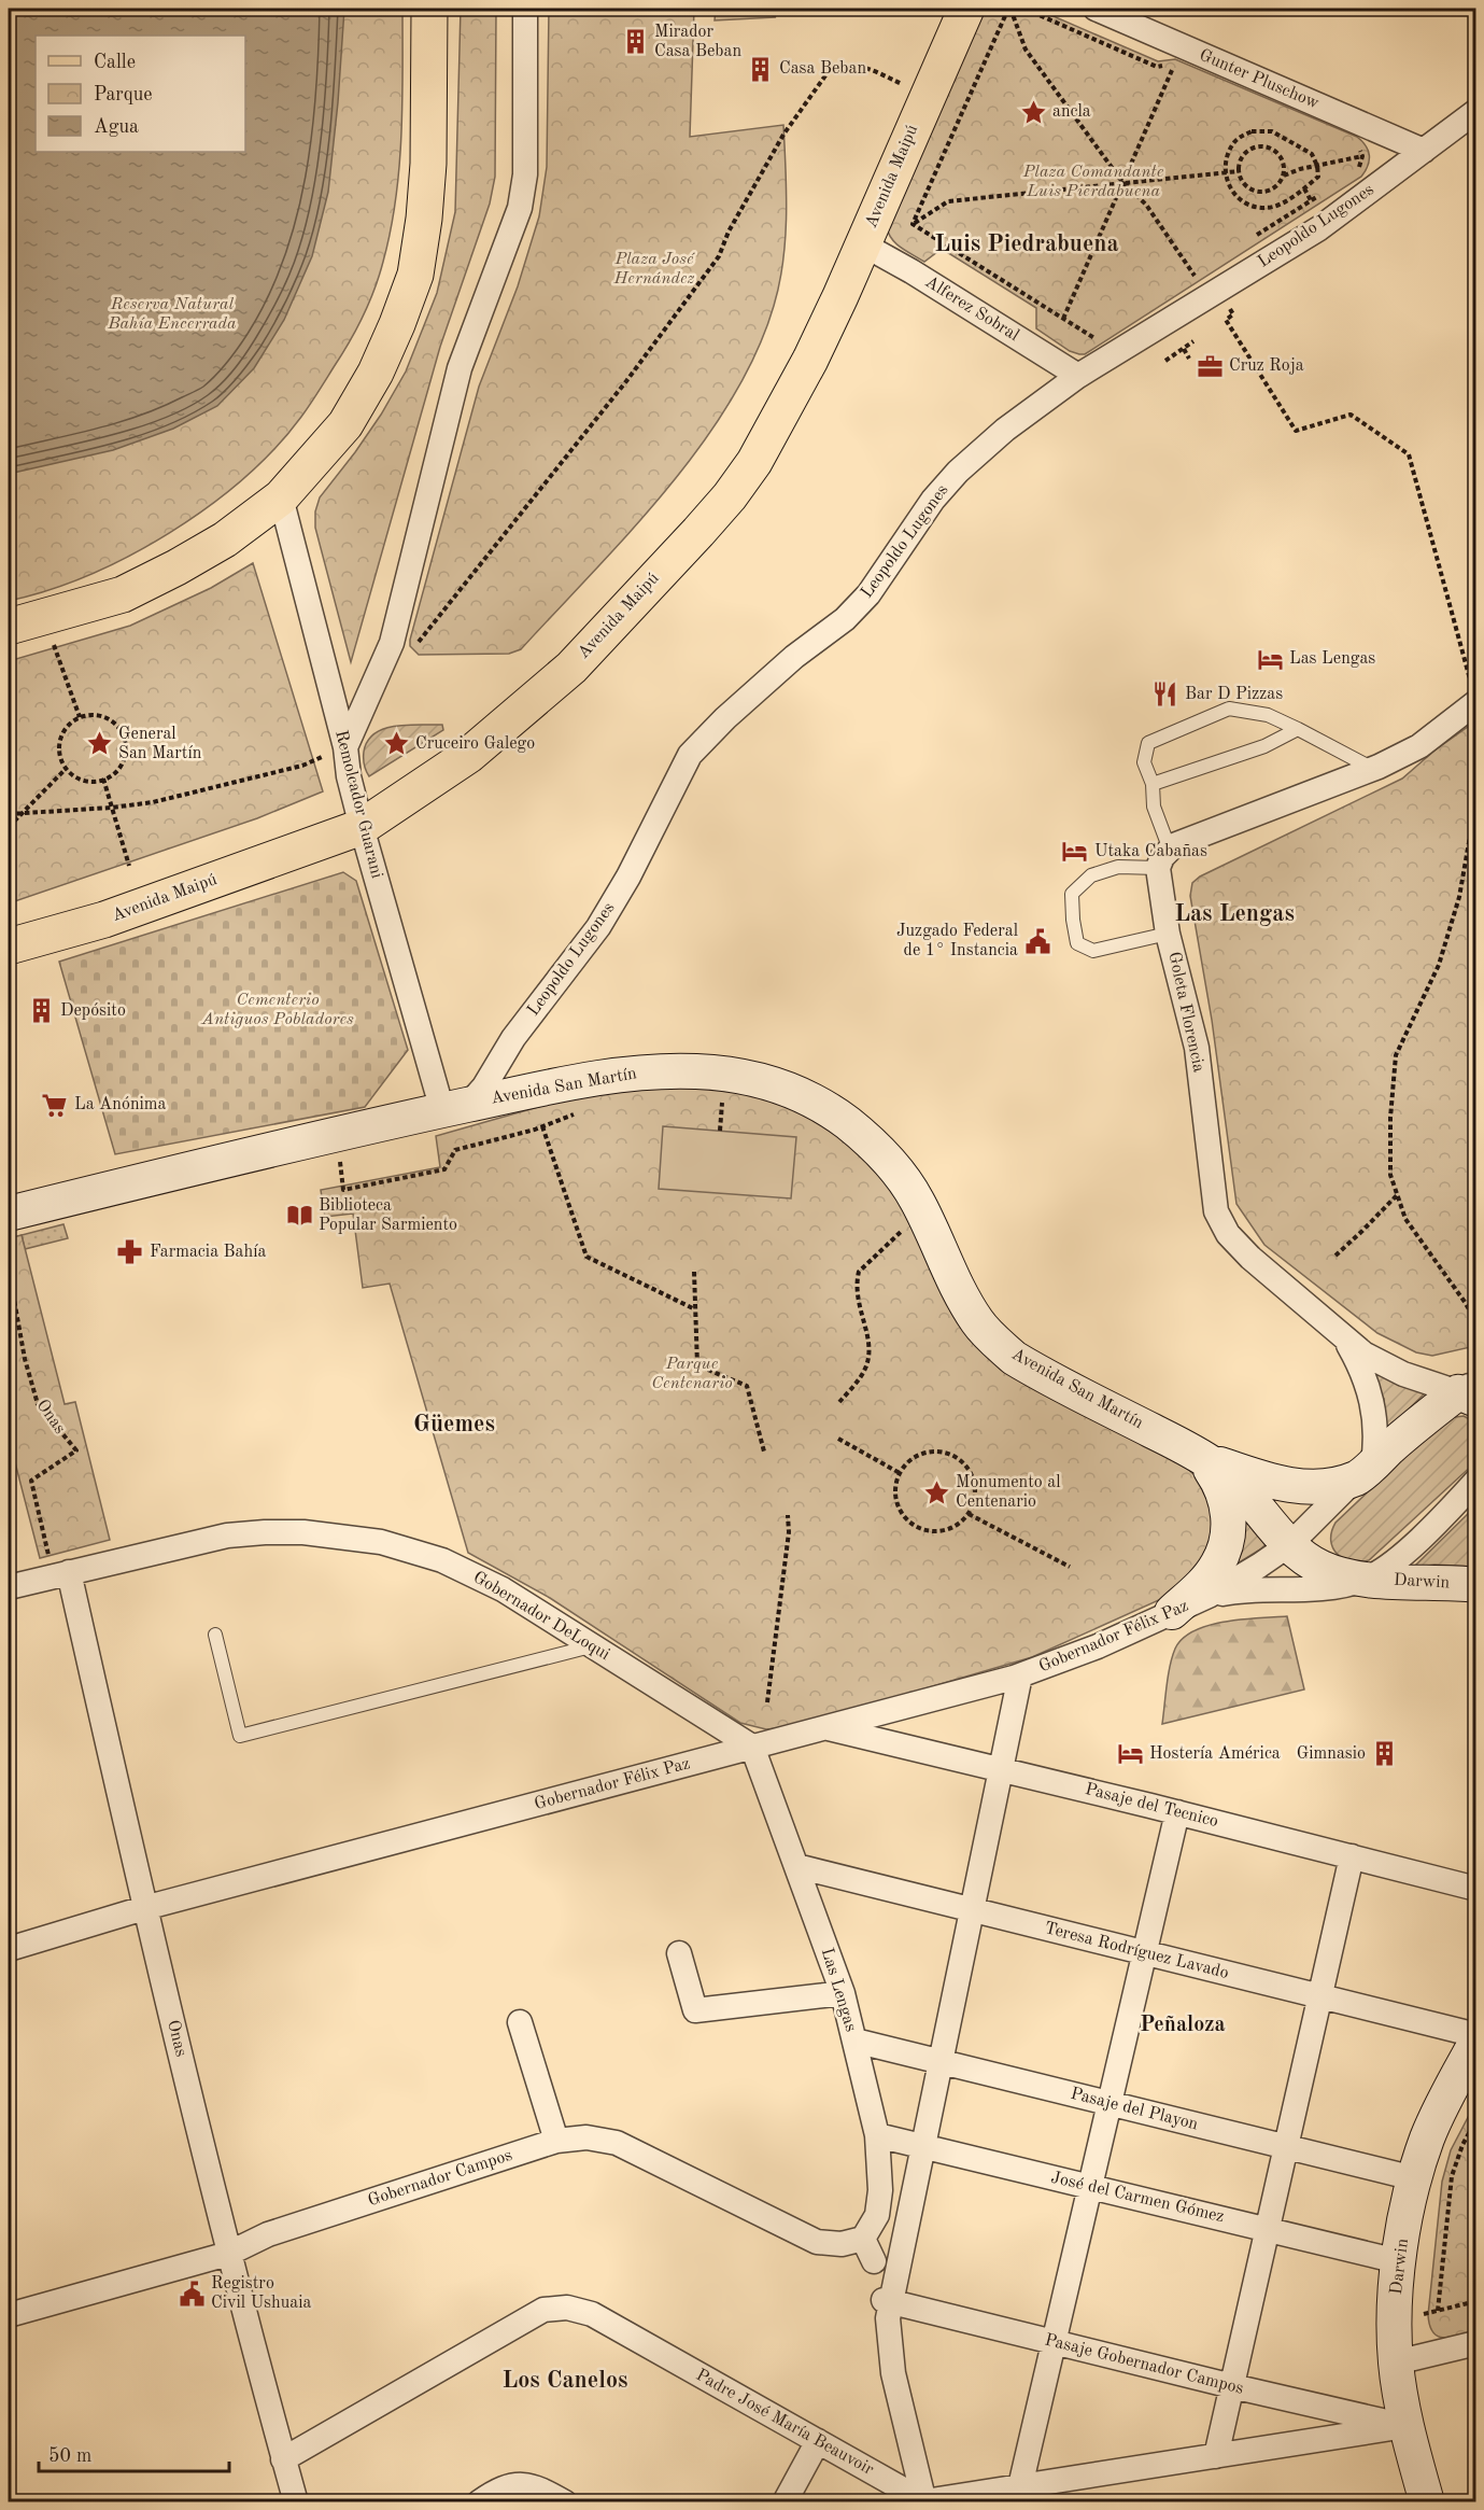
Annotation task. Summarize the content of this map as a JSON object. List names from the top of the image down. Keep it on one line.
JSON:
{"streets":{"main road":["Avenida Maipú","Avenida San Martín","Darwin","Gobernador Félix Paz"],"street":["Gunter Pluschow","Leopoldo Lugones","Alferez Sobral","Remolcador Guarani","Goleta Florencia","Onas","Gobernador DeLoqui","Pasaje del Tecnico","Teresa Rodríguez Lavado","Las Lengas","Pasaje del Playon","Gobernador Campos","José del Carmen Gómez","Pasaje Gobernador Campos","Padre José María Beauvoir"]},"crossings":[["Gunter Pluschow","Leopoldo Lugones"],["Avenida Maipú","Alferez Sobral"],["Avenida Maipú","Remolcador Guarani"],["Leopoldo Lugones","Alferez Sobral"],["Leopoldo Lugones","Remolcador Guarani"],["Leopoldo Lugones","Avenida San Martín"],["Remolcador Guarani","Avenida San Martín"],["Goleta Florencia","Gobernador Félix Paz"],["Avenida San Martín","Gobernador Félix Paz"],["Onas","Gobernador DeLoqui"],["Onas","Gobernador Félix Paz"],["Onas","Gobernador Campos"],["Onas","Padre José María Beauvoir"],["Darwin","Gobernador Félix Paz"],["Darwin","Pasaje del Playon"],["Darwin","José del Carmen Gómez"],["Darwin","Pasaje Gobernador Campos"],["Gobernador DeLoqui","Gobernador Félix Paz"],["Gobernador DeLoqui","Las Lengas"],["Gobernador Félix Paz","Pasaje del Tecnico"],["Gobernador Félix Paz","Las Lengas"],["Teresa Rodríguez Lavado","Las Lengas"],["Las Lengas","Pasaje del Playon"],["Las Lengas","Gobernador Campos"],["Las Lengas","José del Carmen Gómez"]],"districts":["Luis Piedrabuena","Las Lengas","Güemes","Peñaloza","Los Canelos"],"parks":["Plaza Comandante Luis Pierdabuena","Plaza José Hernández","Reserva Natural Bahía Encerrada","Cementerio Antiguos Pobladores","Parque Centenario"],"places":{"building":["Mirador Casa Beban","Casa Beban","Depósito","Gimnasio"],"place":["ancla","General San Martín","Cruceiro Galego","Monumento al Centenario"],"office":["Cruz Roja"],"hotel":["Las Lengas","Utaka Cabañas","Hostería América"],"restaurant":["Bar D Pizzas"],"public building":["Juzgado Federal de 1° Instancia","Registro Civil Ushuaia"],"supermarket":["La Anónima"],"library":["Biblioteca Popular Sarmiento"],"pharmacy":["Farmacia Bahía"]},"legend":["Calle","Parque","Agua"],"scale_bar":"50 m"}
